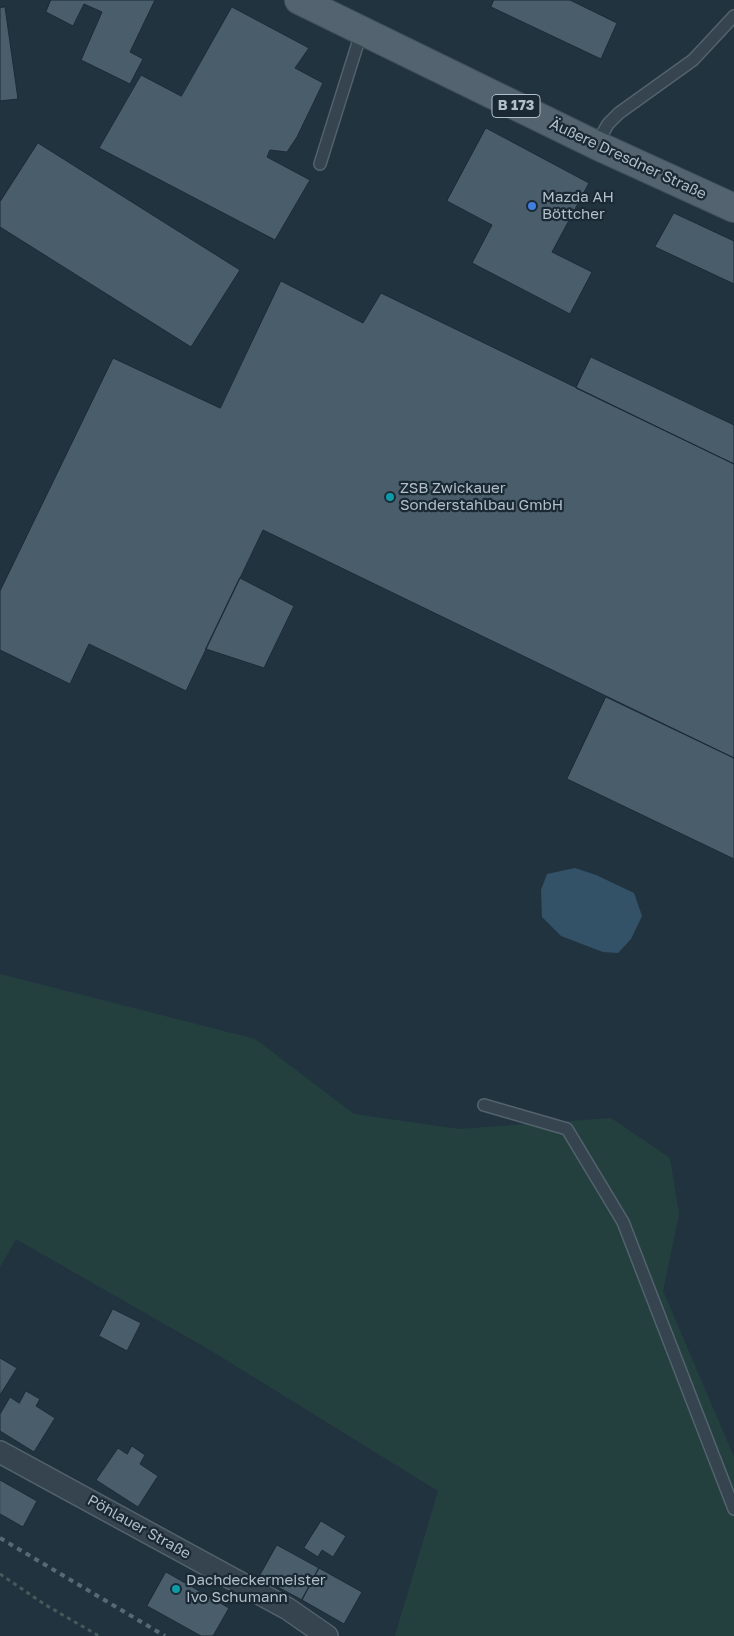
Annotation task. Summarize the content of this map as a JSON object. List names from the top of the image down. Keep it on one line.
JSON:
{"streets":{"main road":["B 173","Äußere Dresdner Straße"],"street":["Pöhlauer Straße"]},"places":["Mazda AH Böttcher","ZSB Zwickauer Sonderstahlbau GmbH","Dachdeckermeister Ivo Schumann"]}
